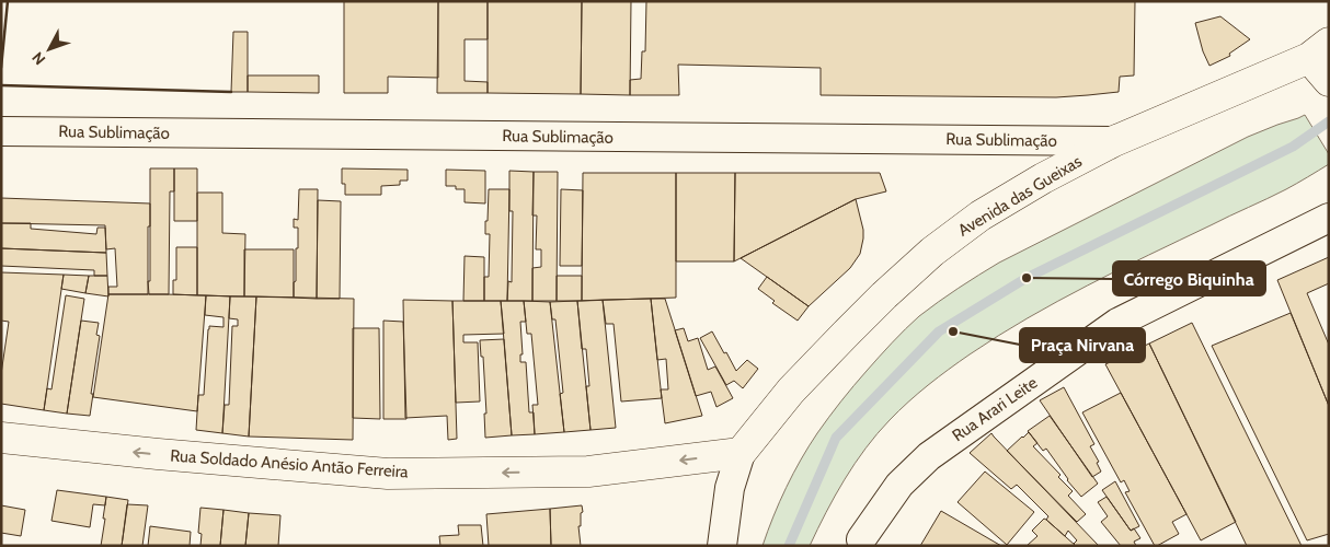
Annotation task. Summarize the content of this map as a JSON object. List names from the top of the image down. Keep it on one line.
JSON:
{"streets":{"street":["Rua Sublimação","Avenida das Gueixas","Rua Arari Leite","Rua Soldado Anésio Antão Ferreira"]},"crossings":[["Rua Sublimação","Avenida das Gueixas"],["Avenida das Gueixas","Rua Soldado Anésio Antão Ferreira"]],"one_way":["Rua Soldado Anésio Antão Ferreira"],"places":["Córrego Biquinha","Praça Nirvana"],"north":"bottom left"}
